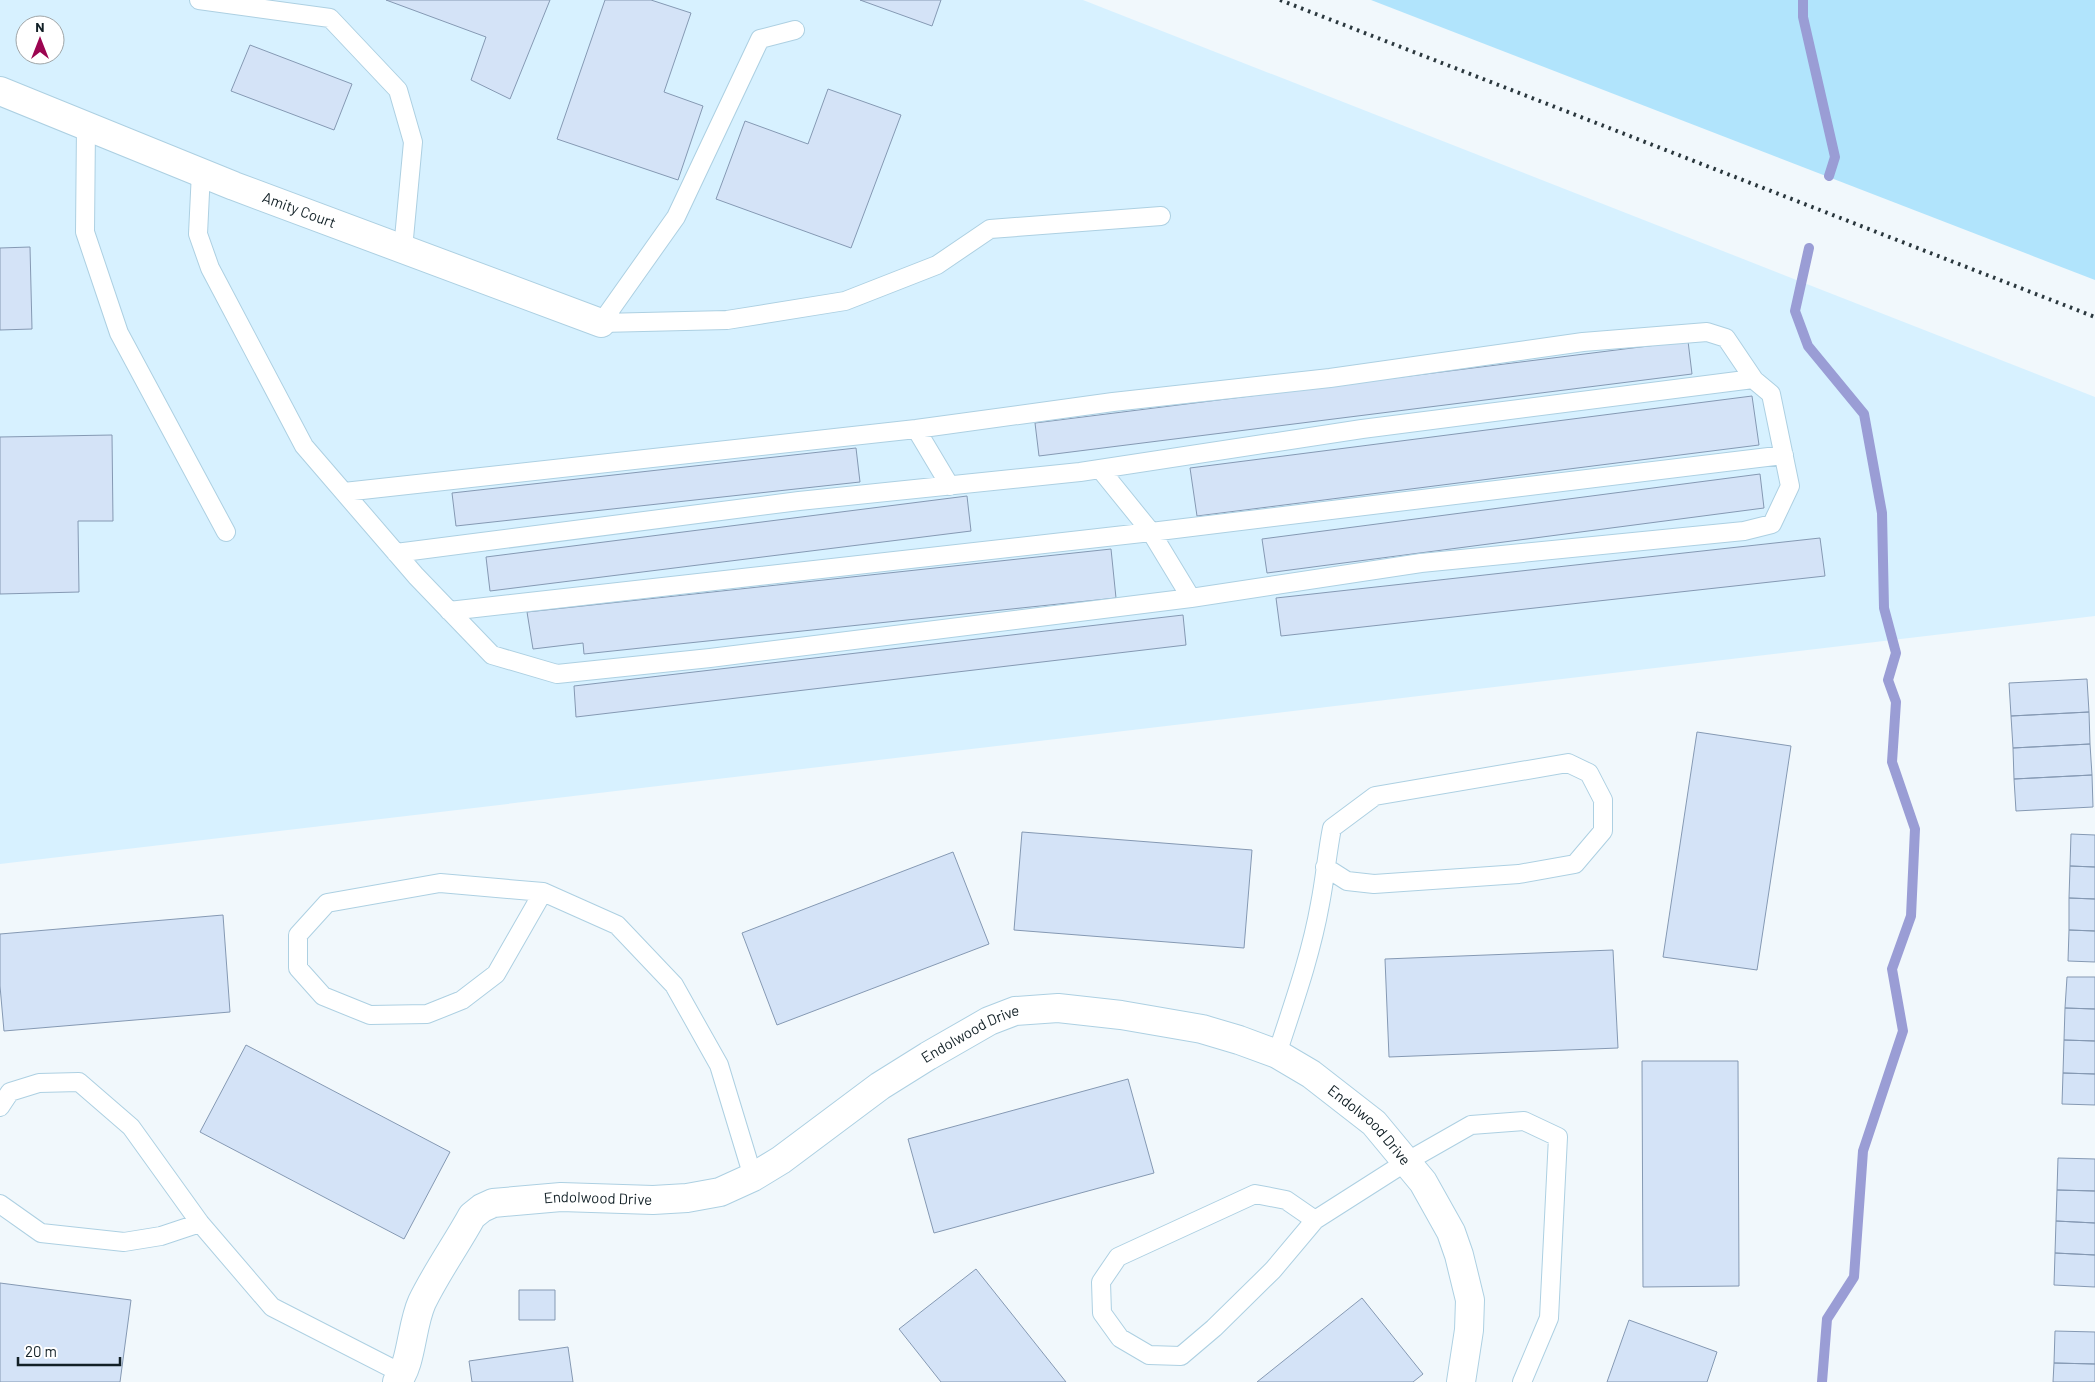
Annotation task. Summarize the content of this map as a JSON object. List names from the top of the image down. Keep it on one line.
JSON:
{"streets":{"street":["Amity Court","Endolwood Drive"]},"scale_bar":"20 m","north":"top"}
